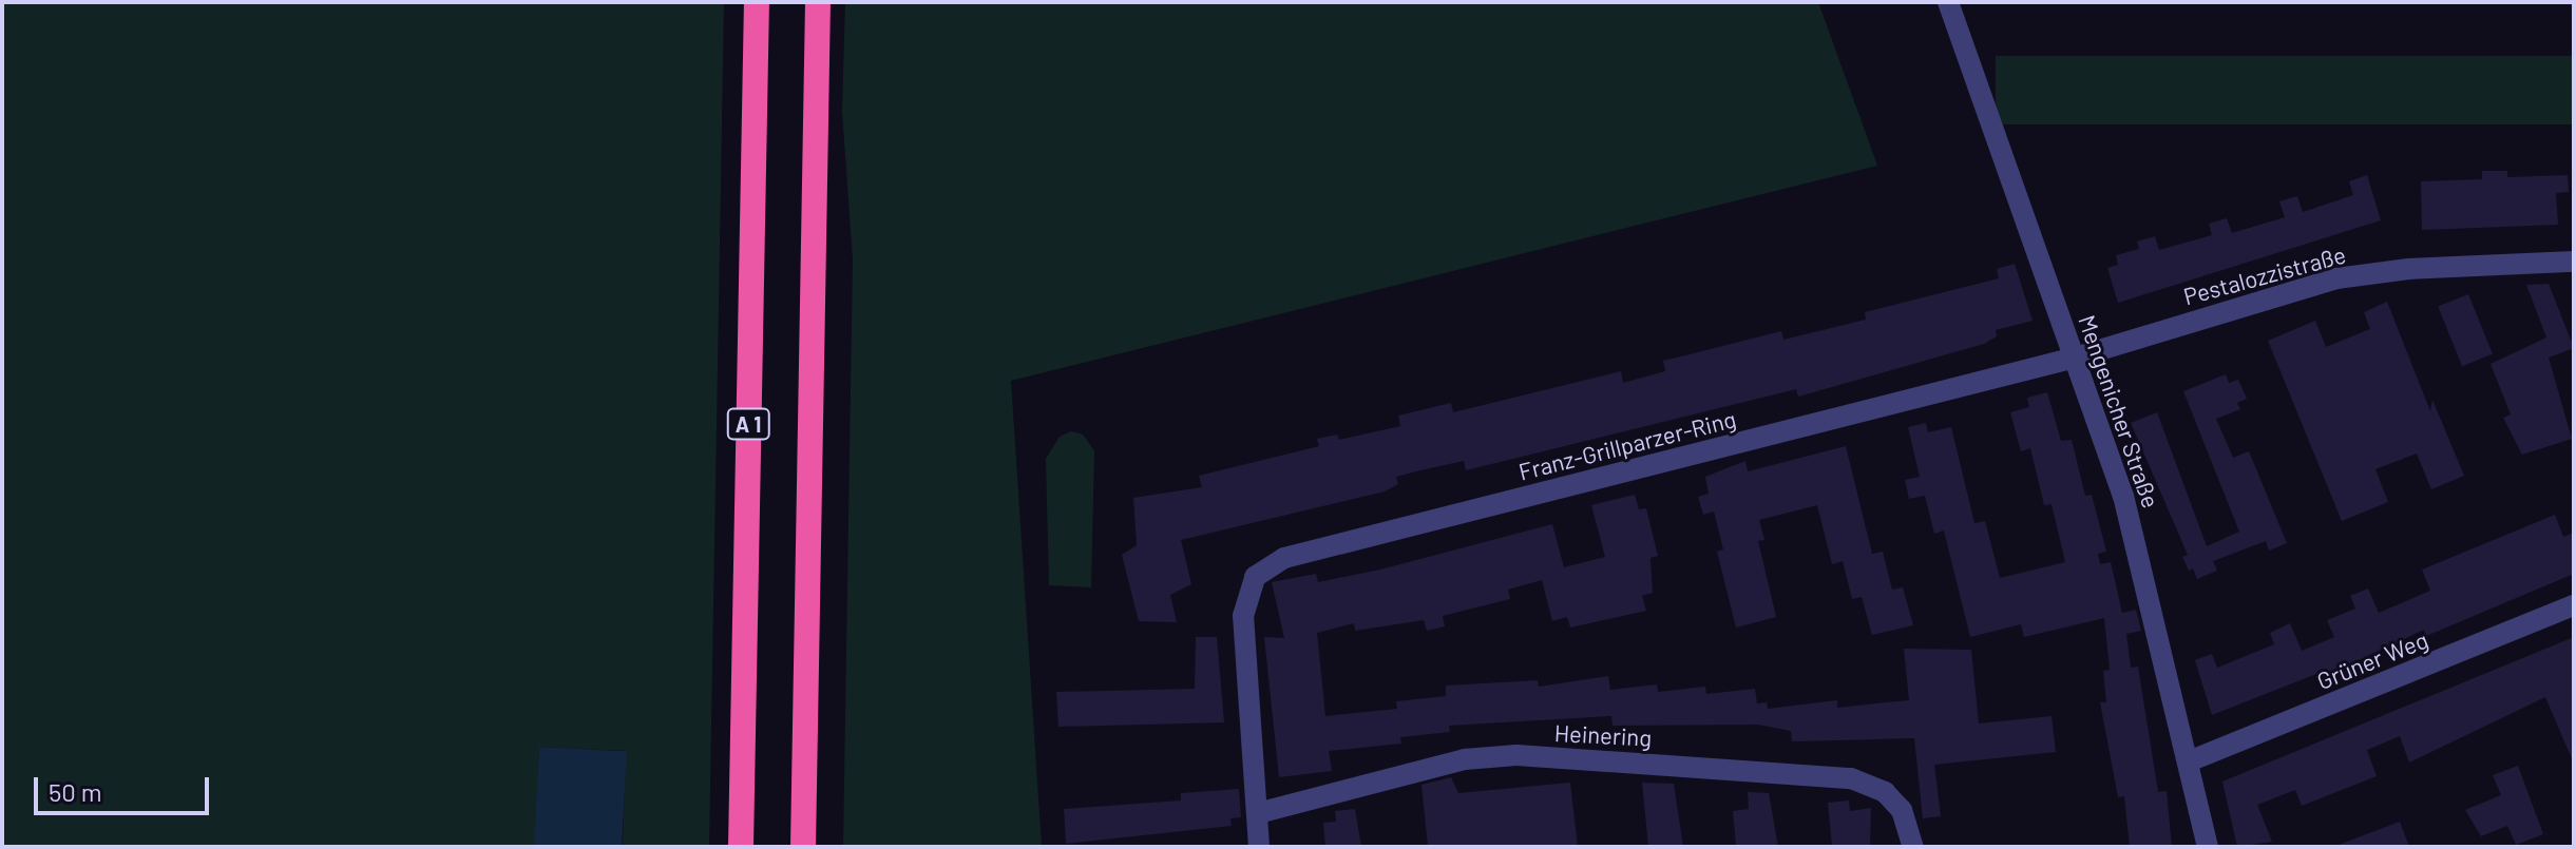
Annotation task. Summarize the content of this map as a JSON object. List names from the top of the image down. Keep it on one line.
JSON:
{"streets":{"highway":["A 1"],"street":["Pestalozzistraße","Mengenicher Straße","Franz-Grillparzer-Ring","Grüner Weg","Heinering"]},"crossings":[["Pestalozzistraße","Mengenicher Straße"],["Pestalozzistraße","Franz-Grillparzer-Ring"],["Mengenicher Straße","Franz-Grillparzer-Ring"],["Mengenicher Straße","Grüner Weg"],["Franz-Grillparzer-Ring","Heinering"]],"scale_bar":"50 m"}
